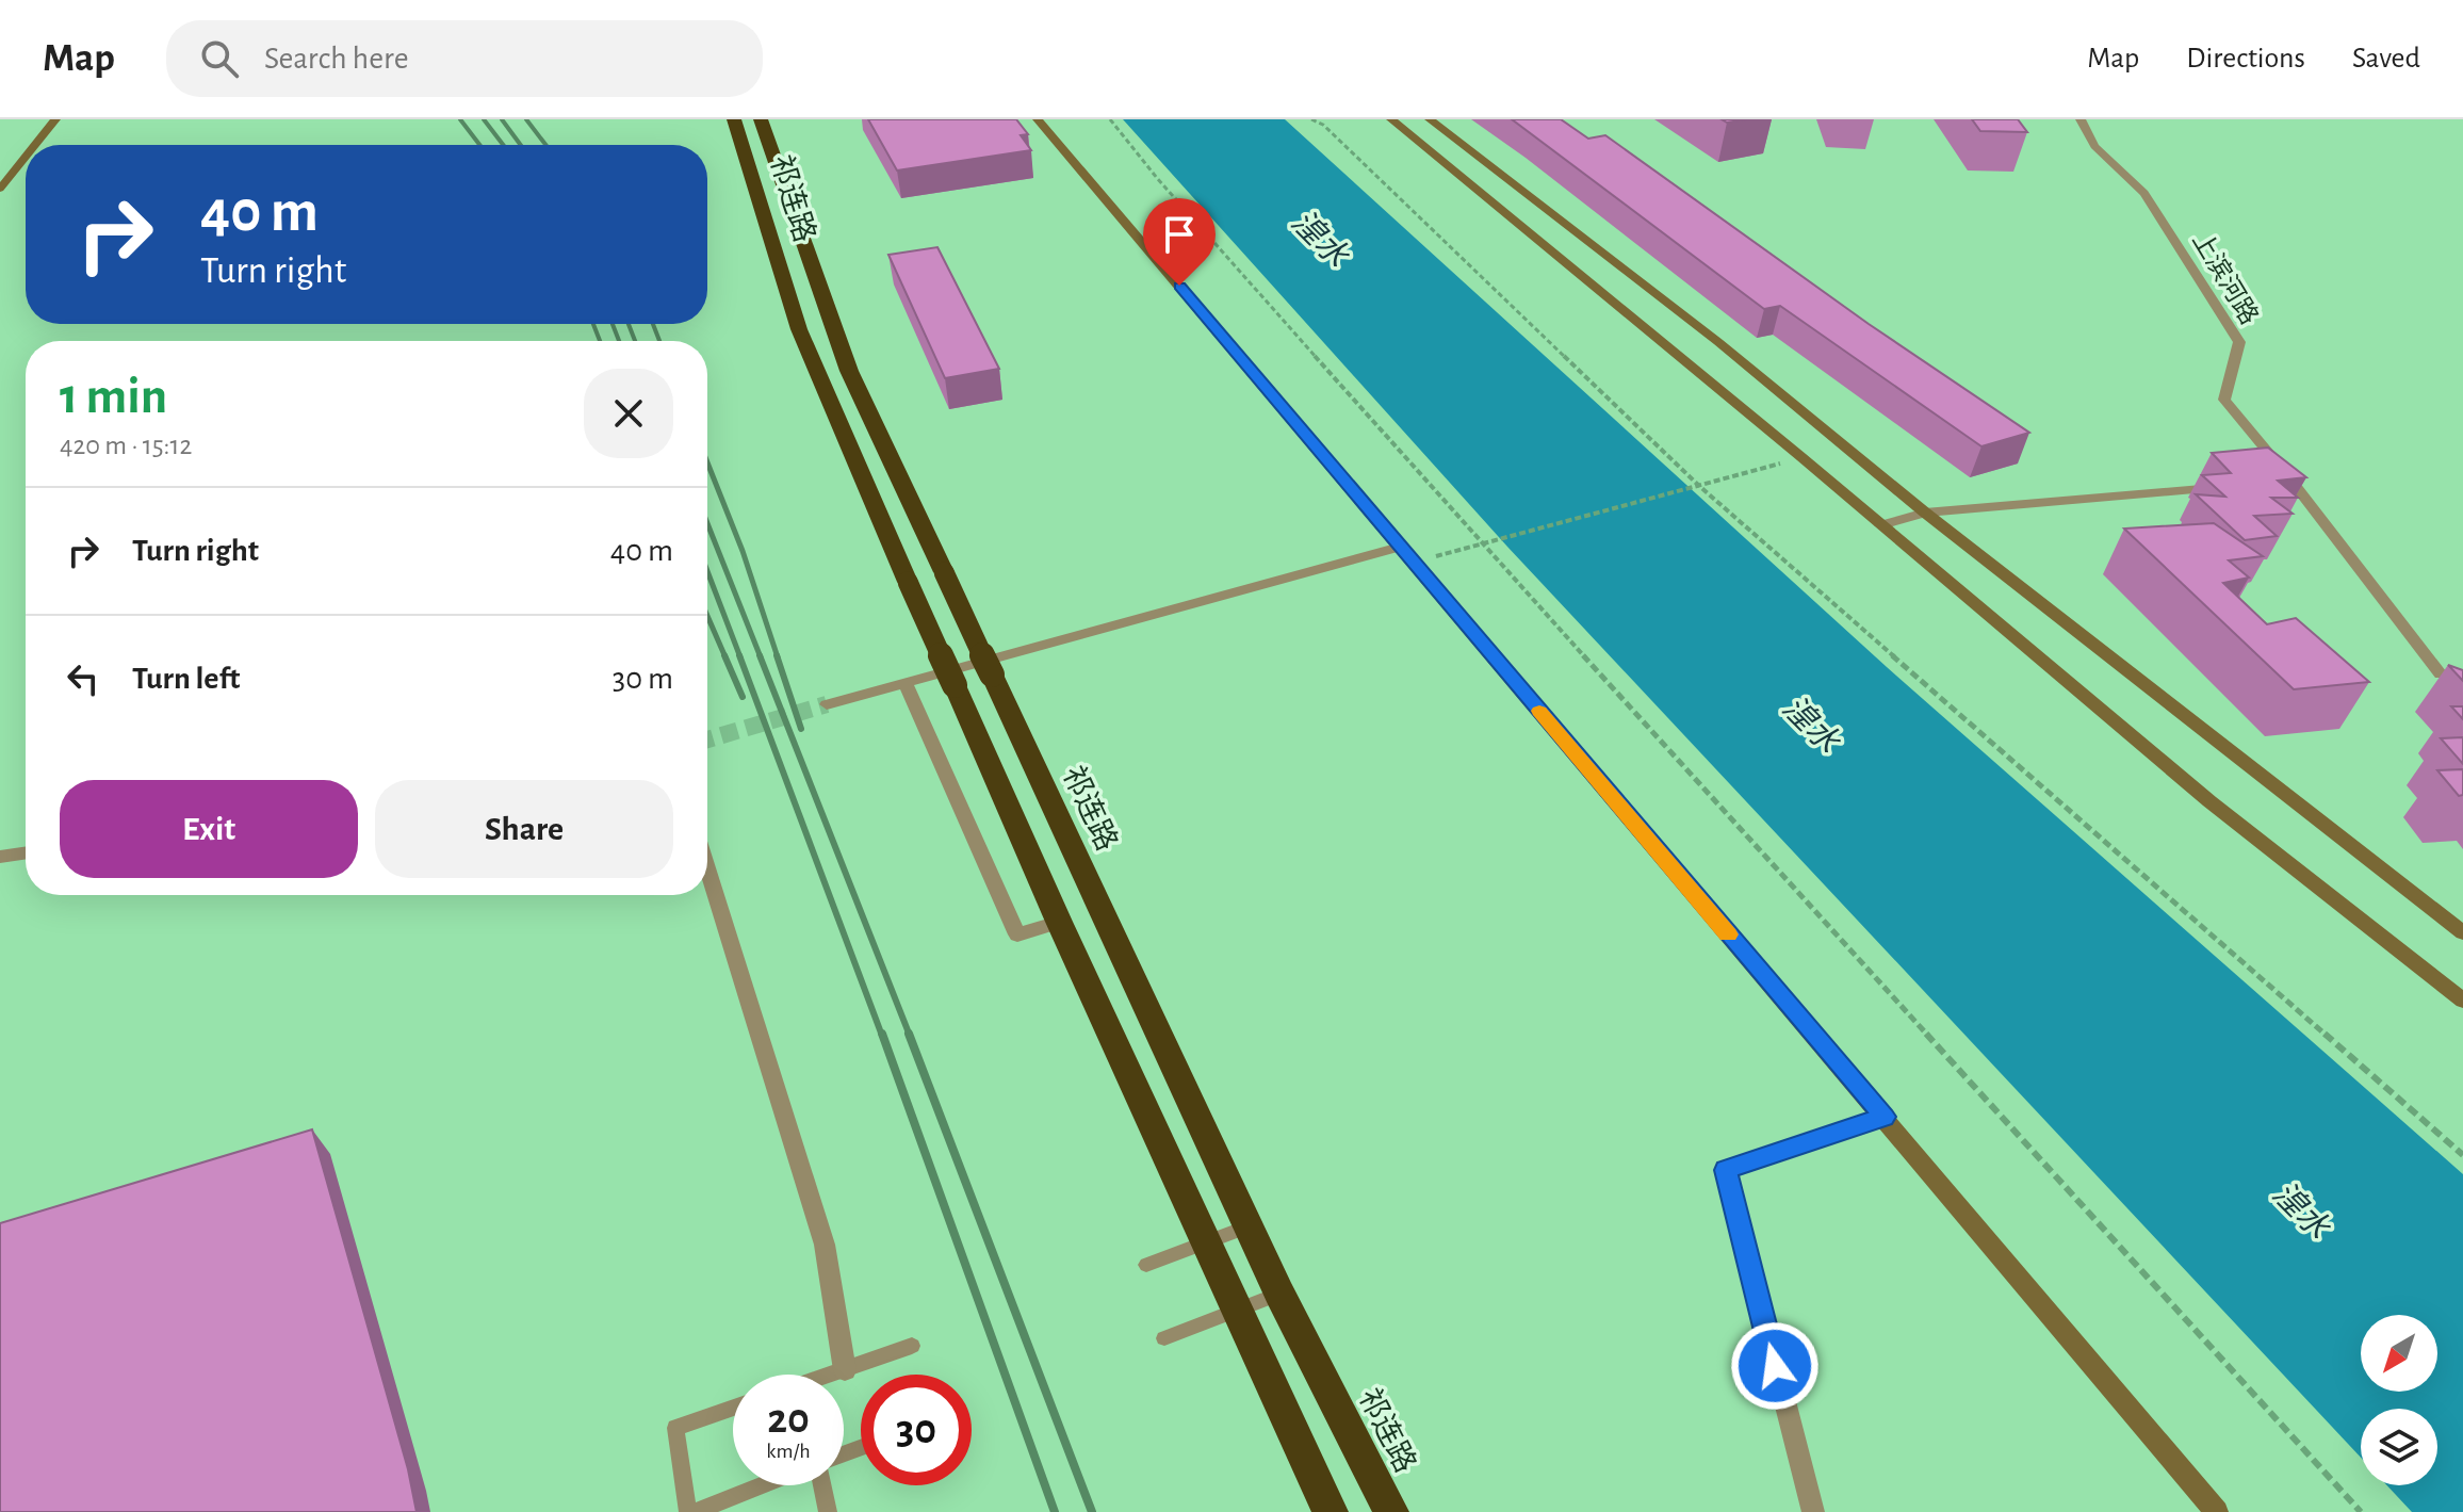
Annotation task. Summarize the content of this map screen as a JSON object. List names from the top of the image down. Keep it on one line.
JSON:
{"streets":{"highway":["祁连路"],"street":["上滨河路"]},"water":["湟水"],"north":"bottom left","page":{"header":"Map","search":"Search here","nav":["Map","Directions","Saved"],"turn":["40 m","Turn right"],"heading":["1 min","420 m · 15:12"],"list":[{"name":"Turn right","value":"40 m"},{"name":"Turn left","value":"30 m"}],"buttons":["Exit","Share"],"speed":"20 km/h","limit":"30"}}
